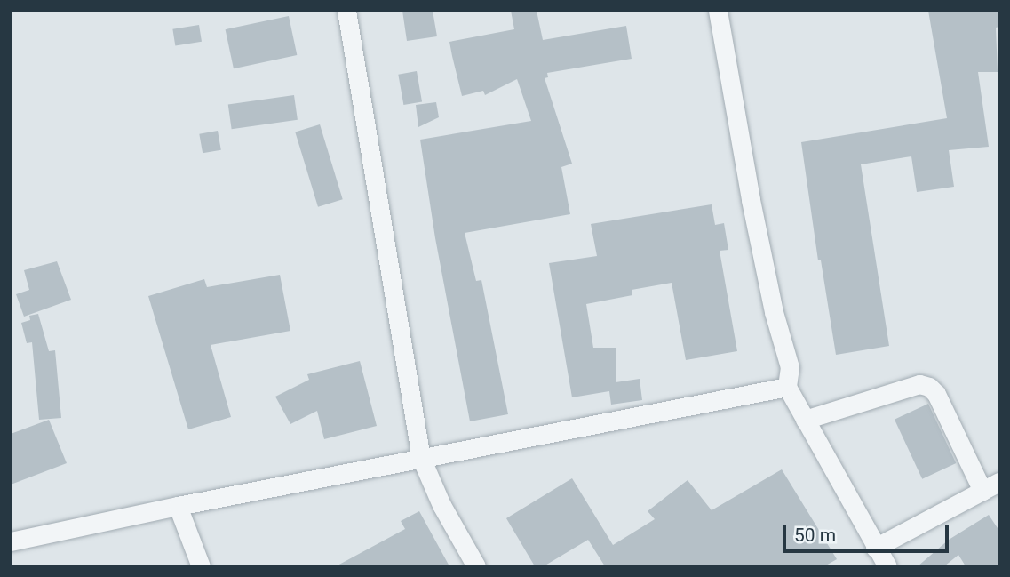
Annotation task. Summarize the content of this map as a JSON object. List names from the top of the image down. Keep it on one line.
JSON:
{"scale_bar":"50 m"}
